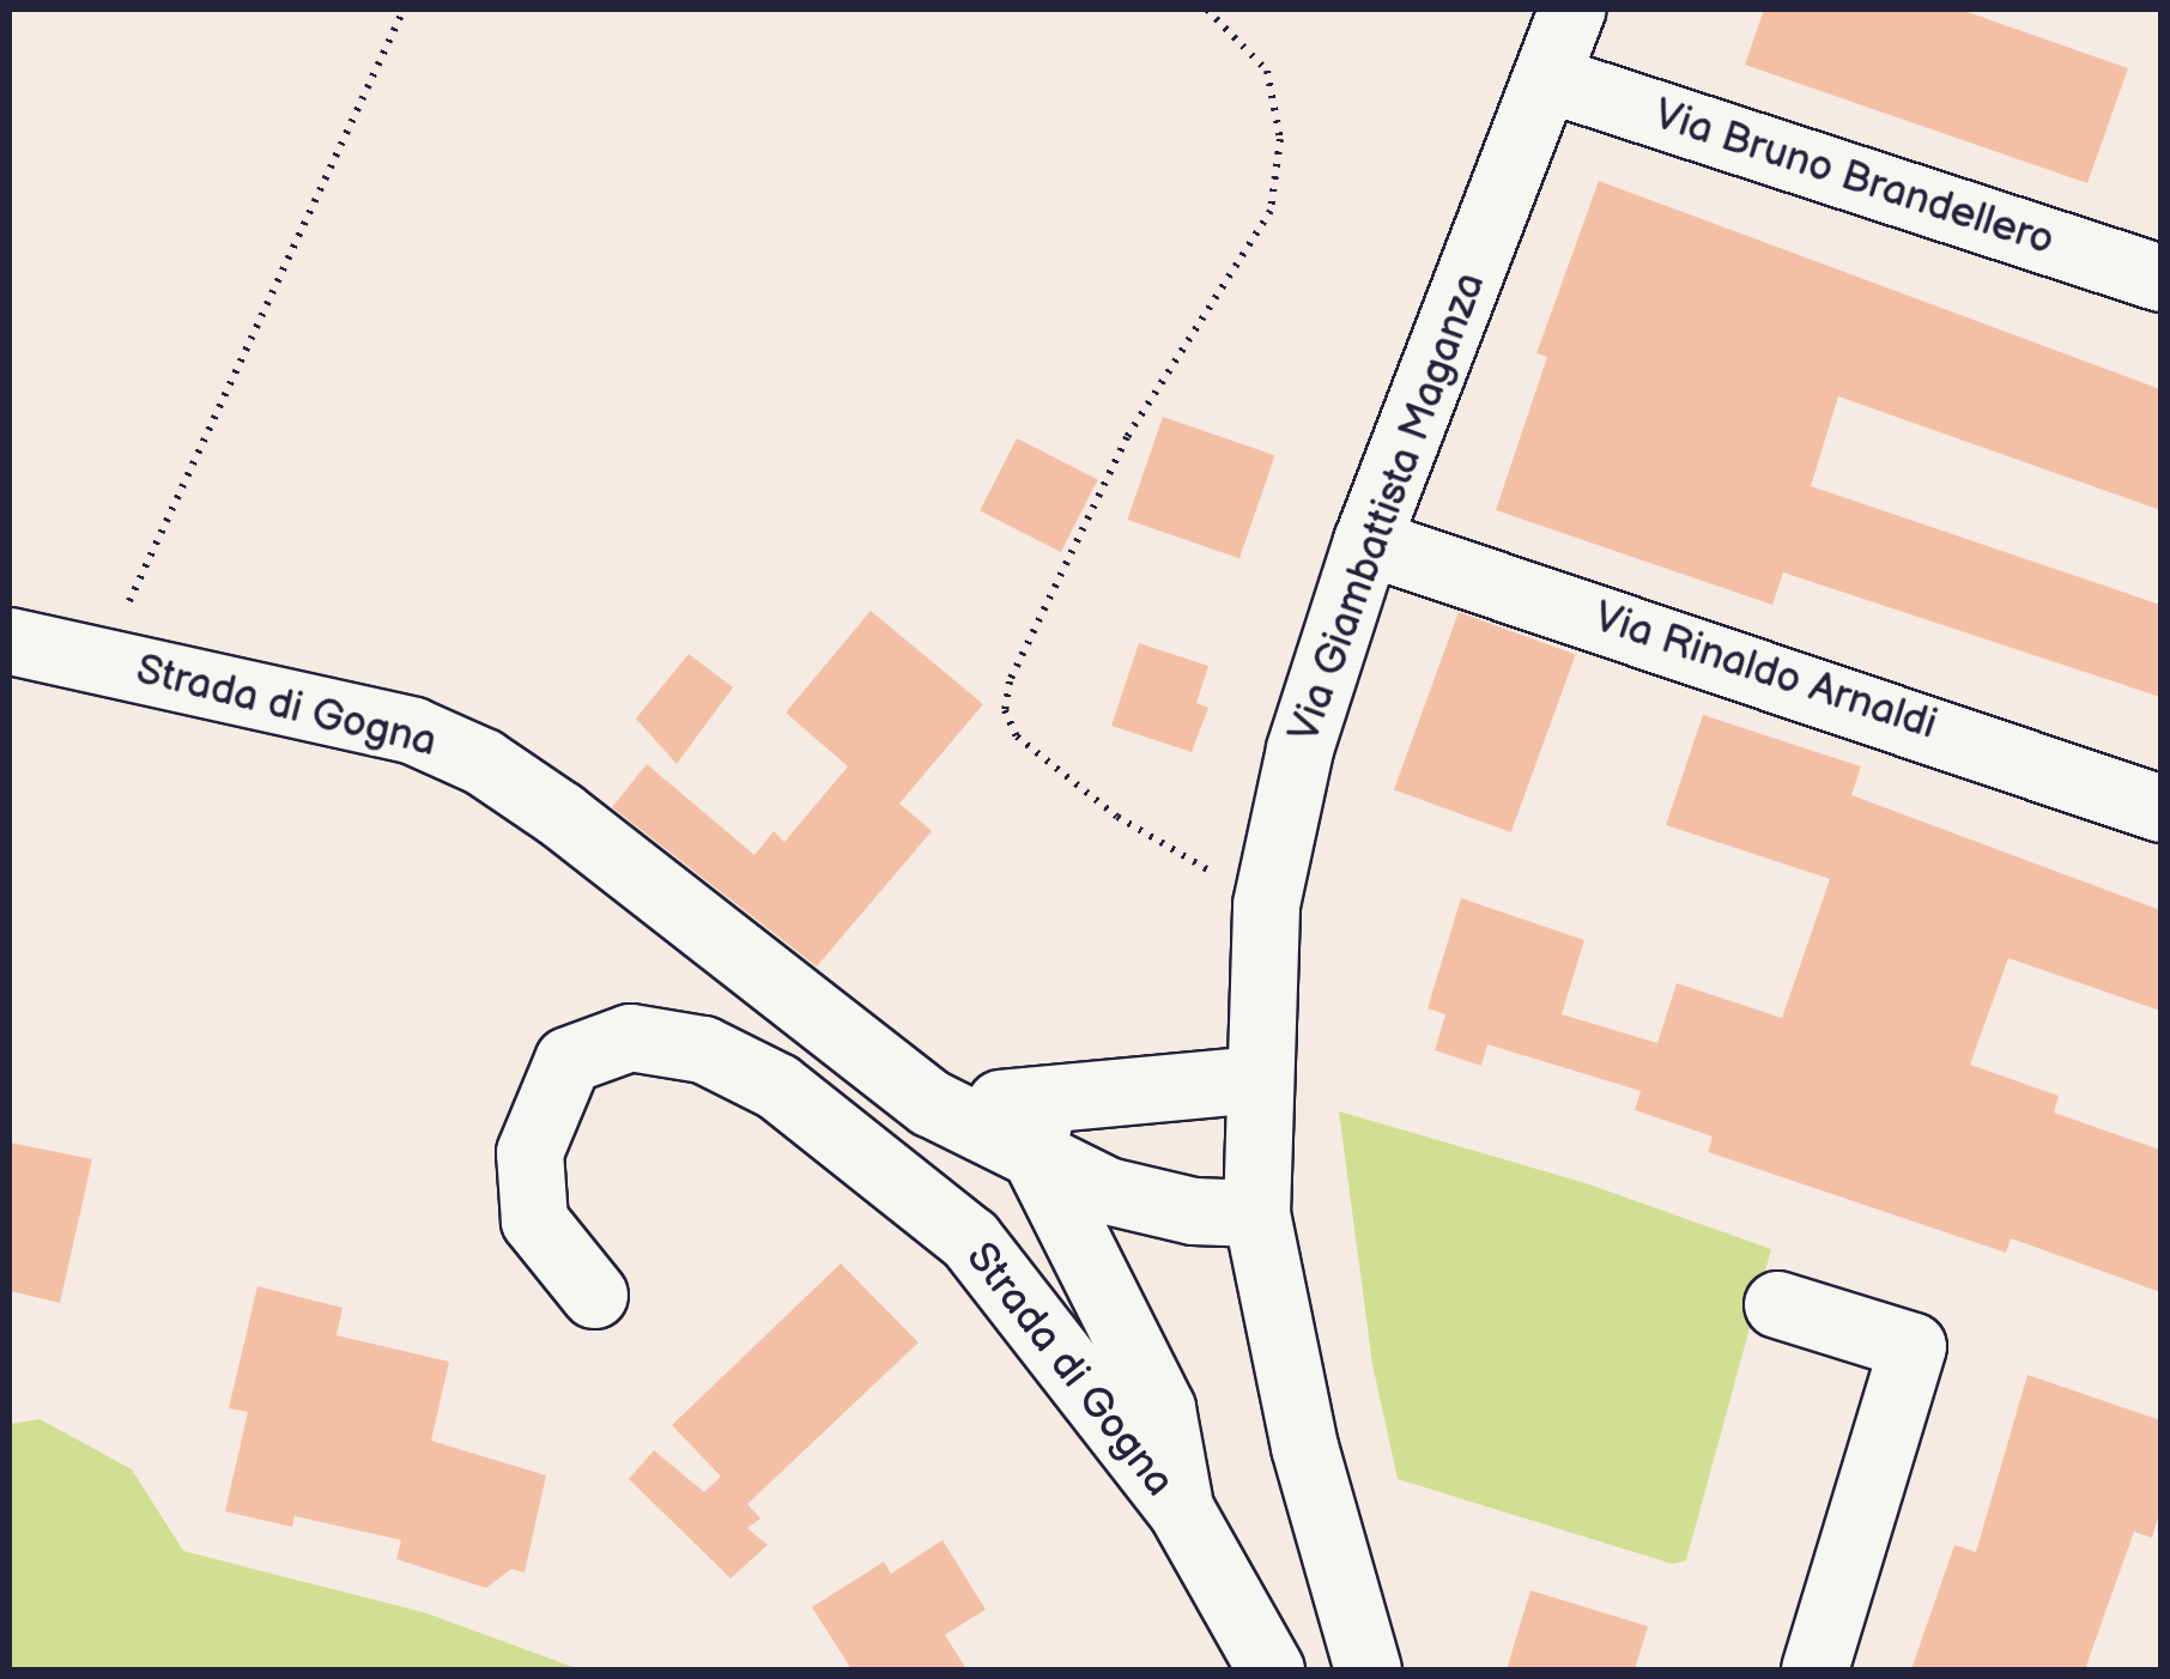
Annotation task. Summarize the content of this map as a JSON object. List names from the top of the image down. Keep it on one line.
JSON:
{"streets":{"street":["Via Bruno Brandellero","Via Giambattista Maganza","Via Rinaldo Arnaldi","Strada di Gogna"]},"crossings":[["Via Bruno Brandellero","Via Giambattista Maganza"],["Via Giambattista Maganza","Via Rinaldo Arnaldi"],["Via Giambattista Maganza","Strada di Gogna"]]}
